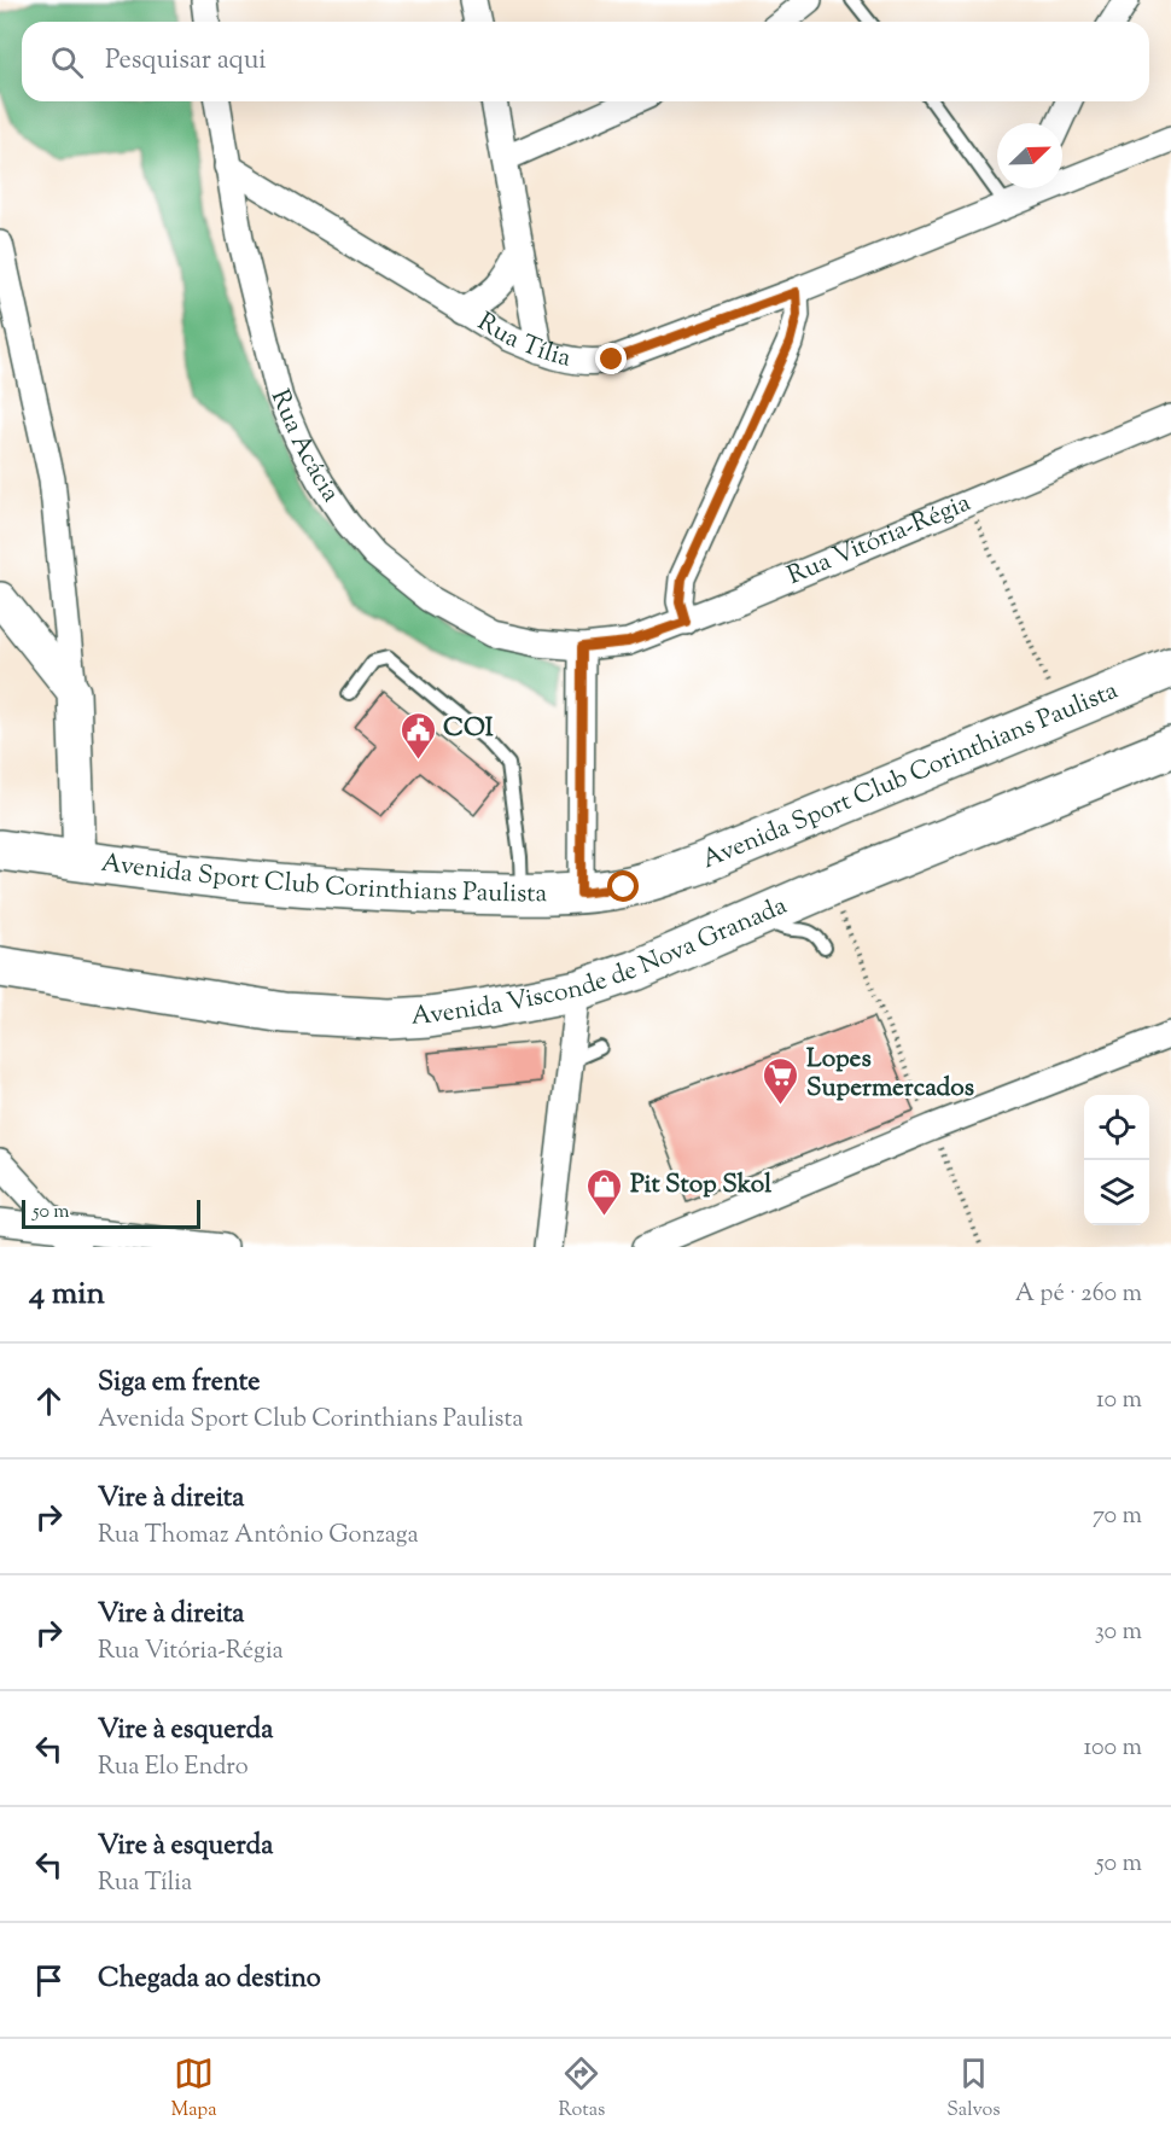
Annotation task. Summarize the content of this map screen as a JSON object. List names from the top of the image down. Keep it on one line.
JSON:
{"streets":{"main road":["Avenida Sport Club Corinthians Paulista","Avenida Visconde de Nova Granada"],"street":["Rua Tília","Rua Acácia","Rua Vitória-Régia"]},"crossings":[["Rua Tília","Rua Acácia"],["Rua Acácia","Rua Vitória-Régia"]],"places":{"public building":["COI"],"supermarket":["Lopes Supermercados"],"shop":["Pit Stop Skol"]},"scale_bar":"50 m","north":"top right","page":{"search":"Pesquisar aqui","scale":"50 m","heading":["4 min","A pé · 260 m"],"list":[["Siga em frente","Avenida Sport Club Corinthians Paulista","10 m"],["Vire à direita","Rua Thomaz Antônio Gonzaga","70 m"],["Vire à direita","Rua Vitória-Régia","30 m"],["Vire à esquerda","Rua Elo Endro","100 m"],["Vire à esquerda","Rua Tília","50 m"],"Chegada ao destino"],"nav":["Mapa","Rotas","Salvos"]}}
